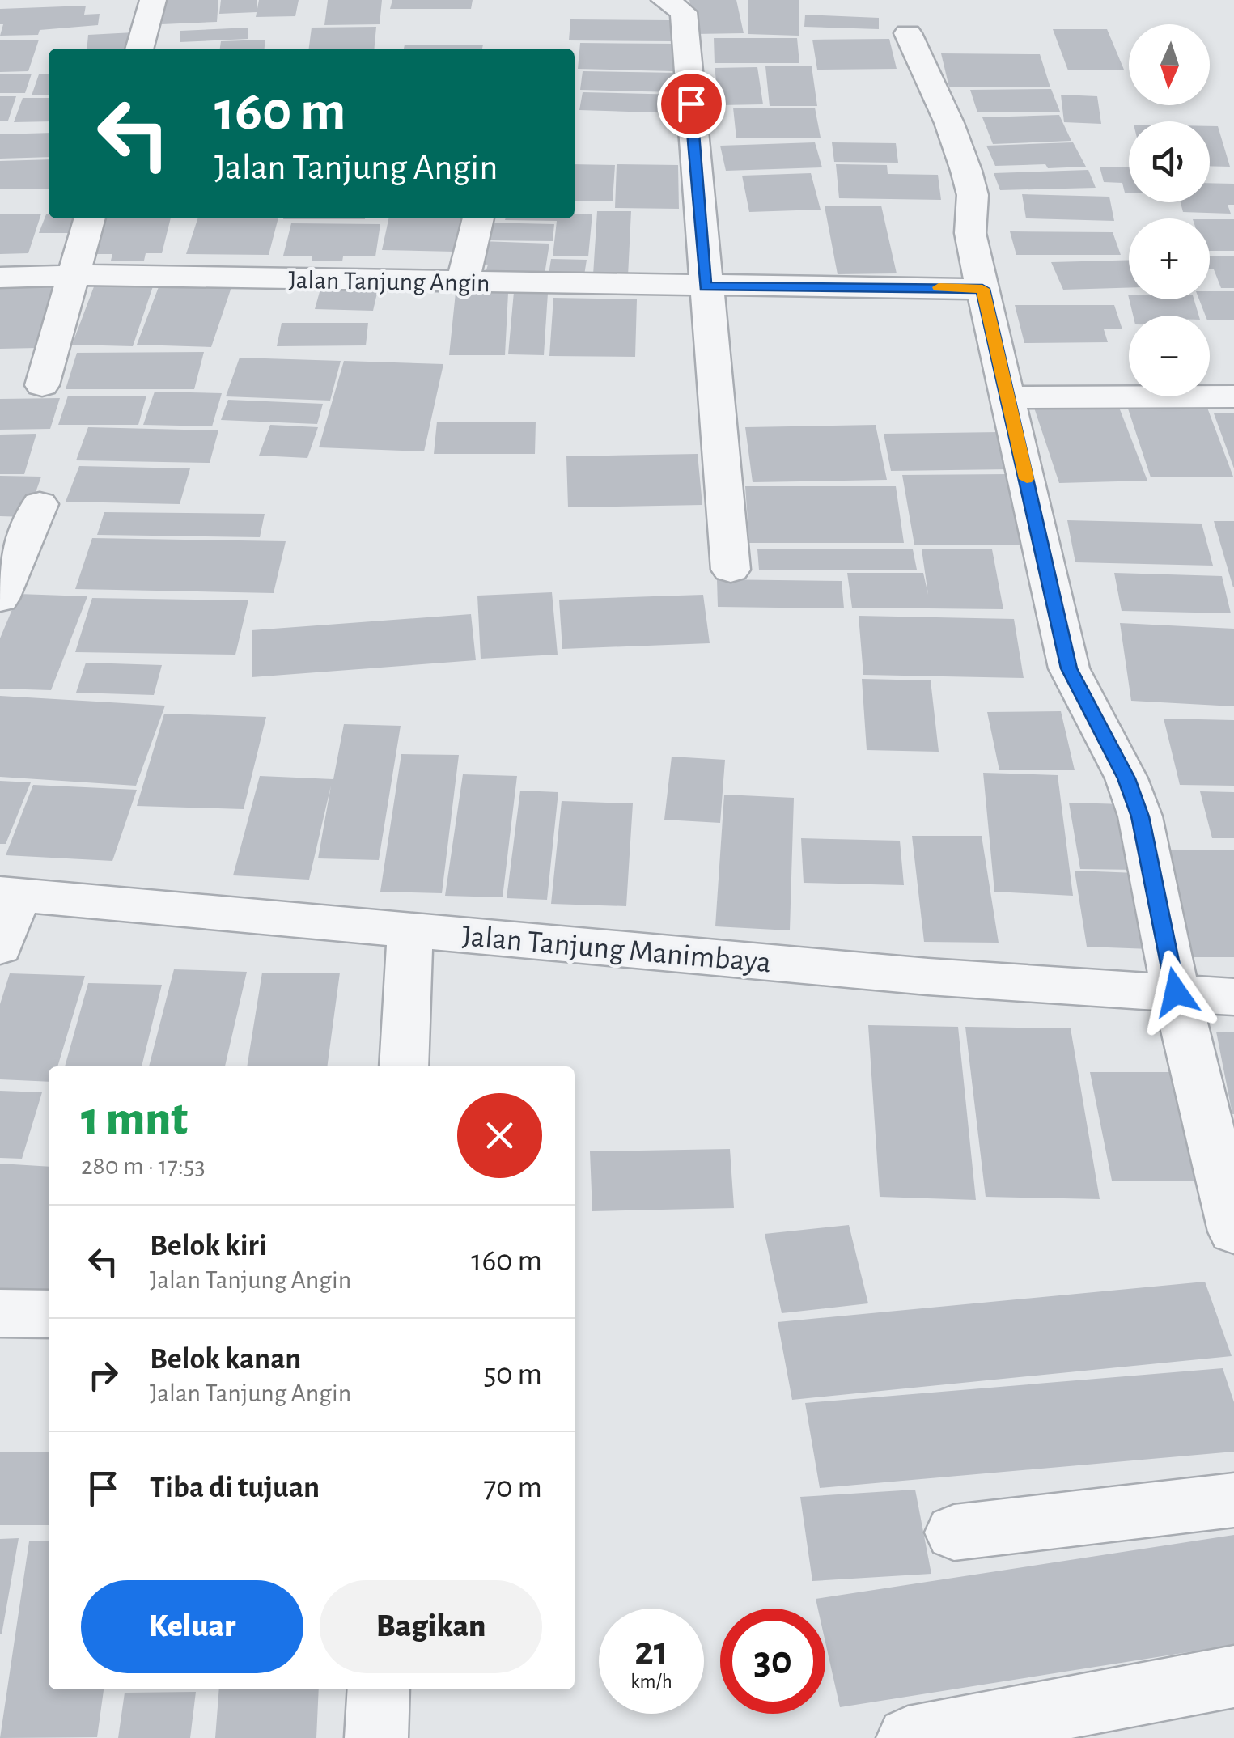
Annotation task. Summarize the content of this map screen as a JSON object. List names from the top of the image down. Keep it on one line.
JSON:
{"streets":{"street":["Jalan Tanjung Angin","Jalan Tanjung Manimbaya"]},"north":"bottom","page":{"map_buttons":["+","−"],"turn":["160 m","Jalan Tanjung Angin"],"heading":["1 mnt","280 m · 17:53"],"list":[{"name":"Belok kiri","note":"Jalan Tanjung Angin","value":"160 m"},{"name":"Belok kanan","note":"Jalan Tanjung Angin","value":"50 m"},{"name":"Tiba di tujuan","value":"70 m"}],"buttons":["Keluar","Bagikan"],"speed":"21 km/h","limit":"30"}}
